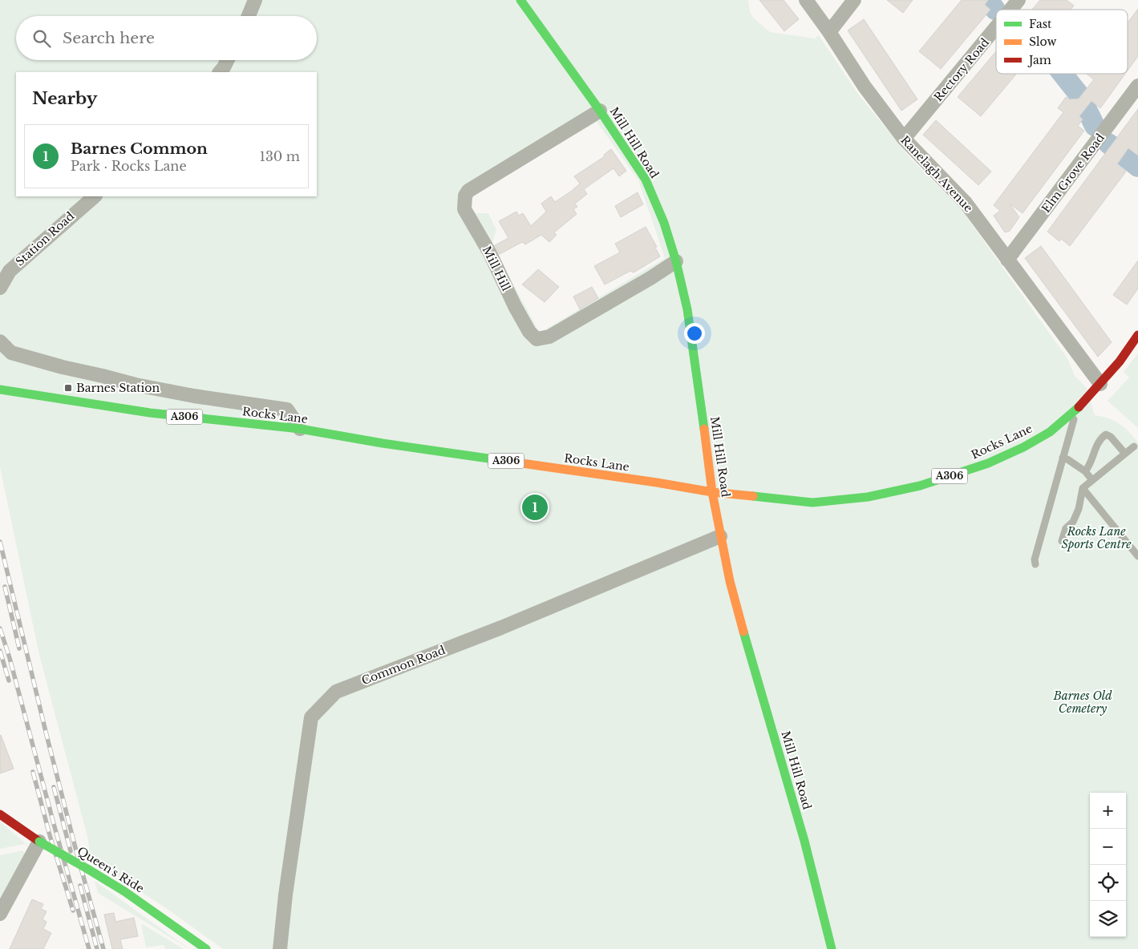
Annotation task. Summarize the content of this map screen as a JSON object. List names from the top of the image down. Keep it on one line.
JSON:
{"streets":{"main road":["Mill Hill Road","Rocks Lane","A306","Queen's Ride"],"street":["Rectory Road","Elm Grove Road","Ranelagh Avenue","Station Road","Mill Hill","Common Road"]},"crossings":[["Rectory Road","Ranelagh Avenue"],["Mill Hill Road","Mill Hill"],["Mill Hill Road","Rocks Lane"],["Mill Hill Road","Common Road"],["Elm Grove Road","Ranelagh Avenue"],["Ranelagh Avenue","Rocks Lane"]],"parks":["Rocks Lane Sports Centre","Barnes Old Cemetery"],"places":{"transit":["Barnes Station"]},"legend":["Fast","Slow","Jam"],"page":{"search":"Search here","heading":"Nearby","list":[{"mark":"1","name":"Barnes Common","note":"Park · Rocks Lane","value":"130 m"}],"pins":"1","map_buttons":["+","−"]}}
